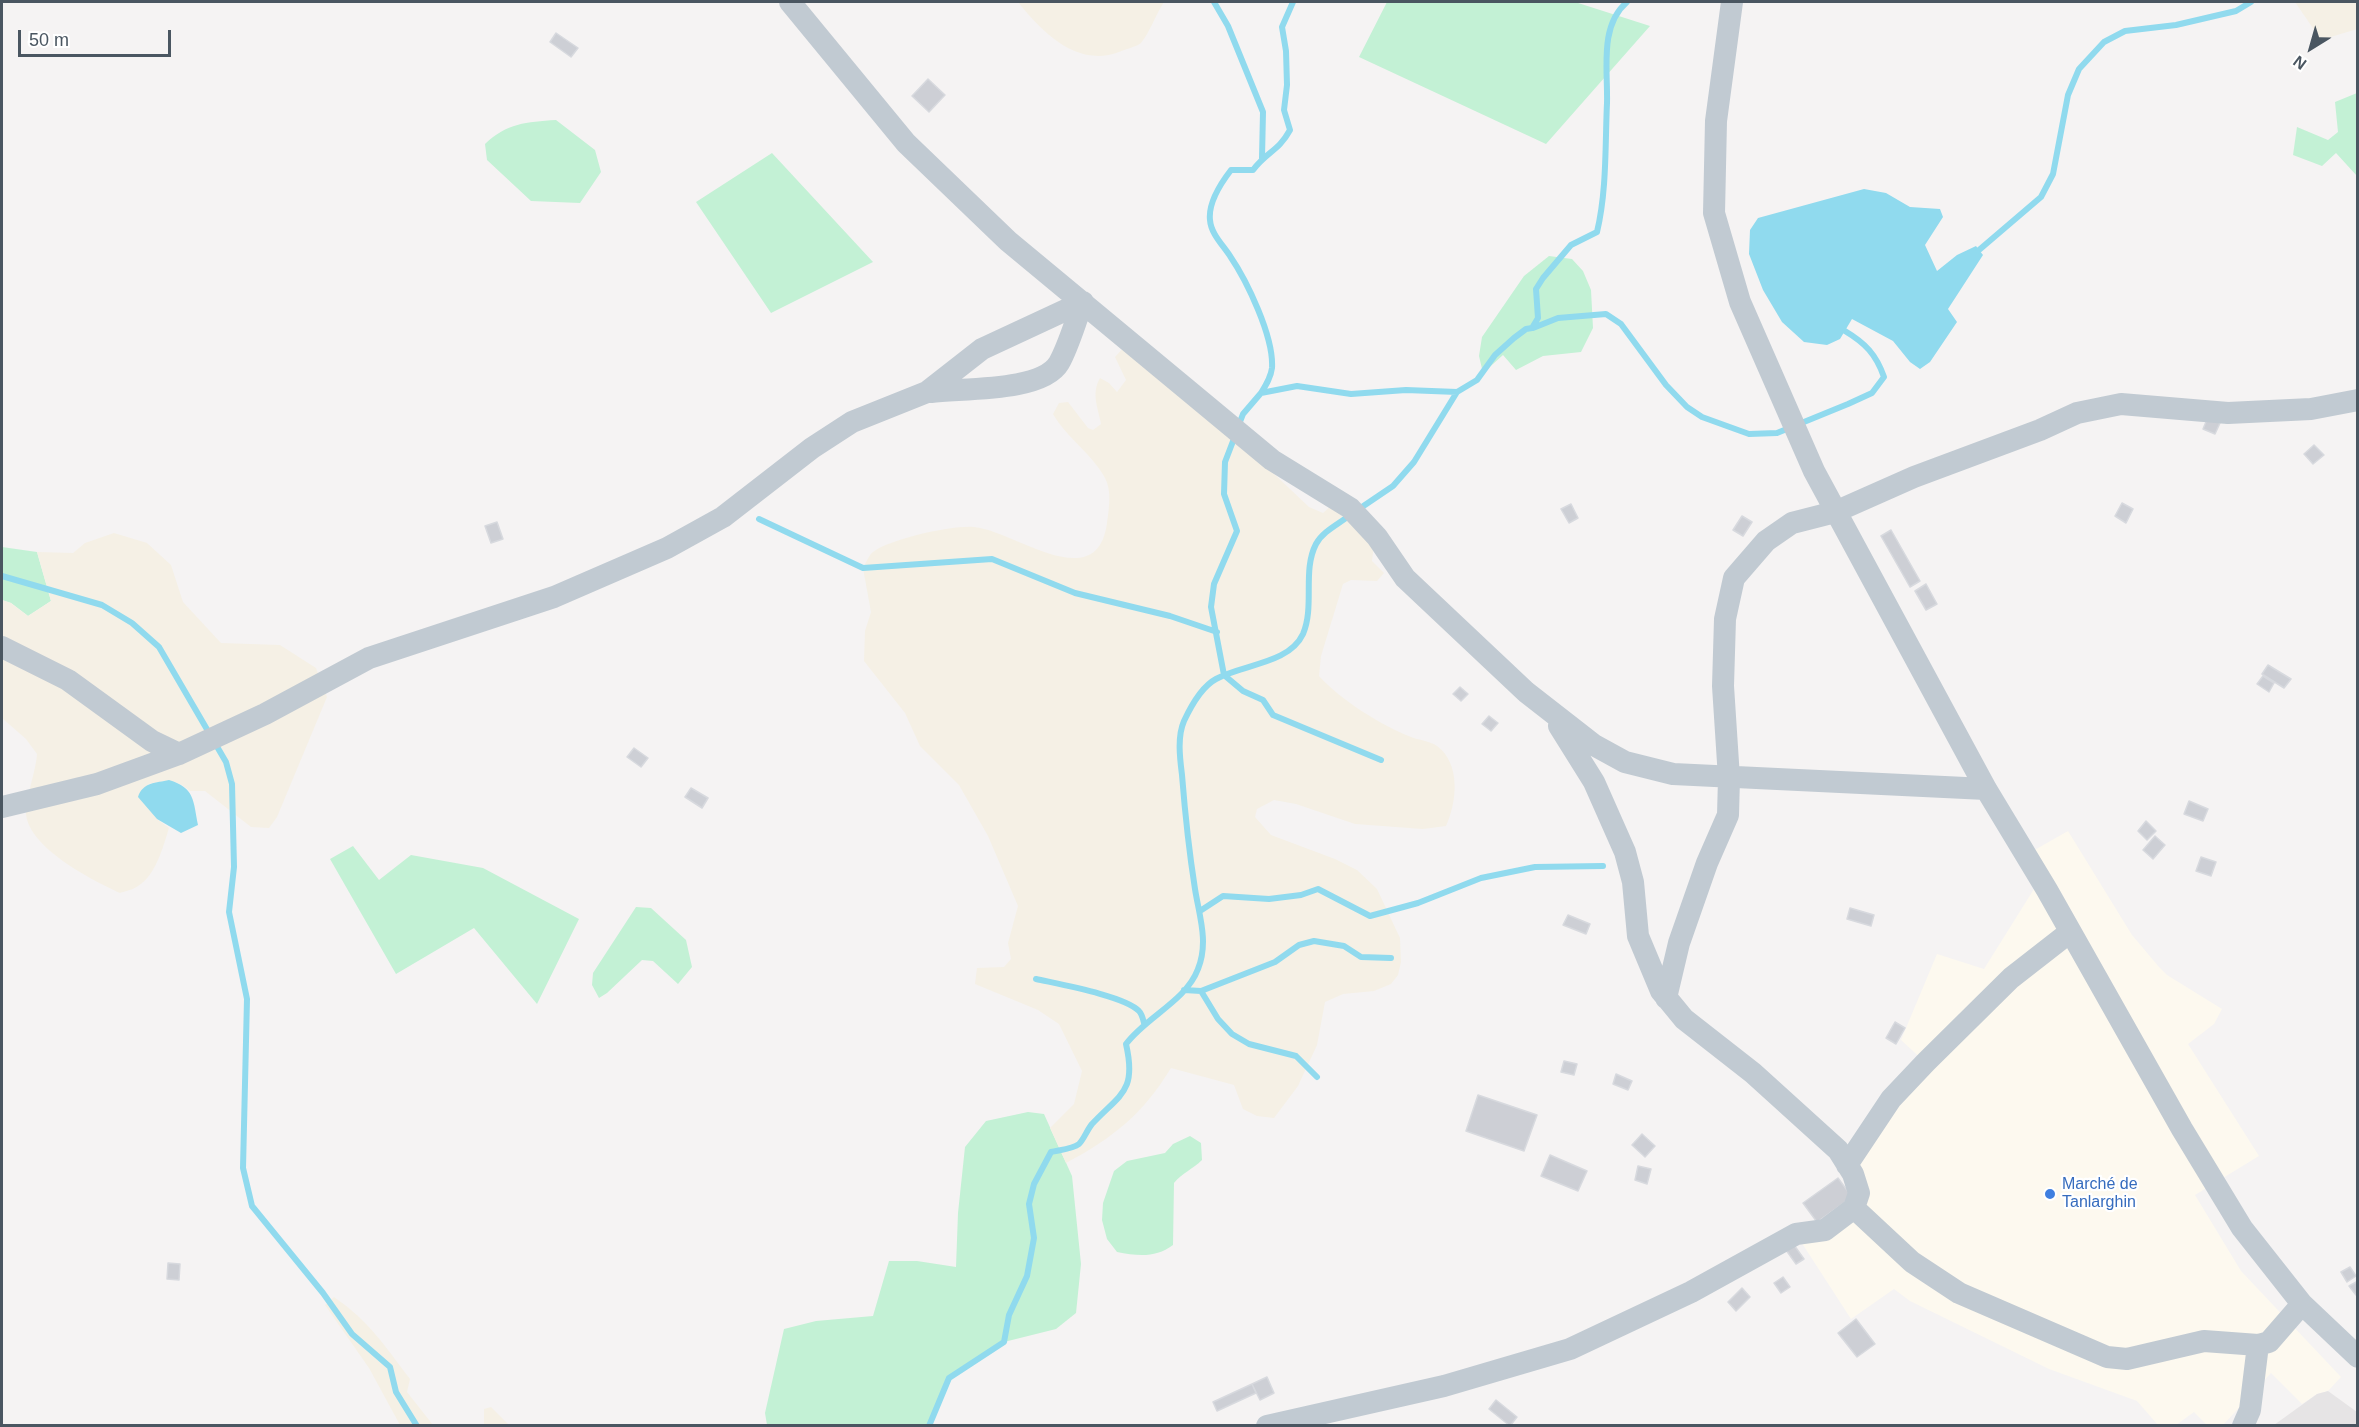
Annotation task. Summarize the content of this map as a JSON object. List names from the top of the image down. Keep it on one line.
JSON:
{"places":["Marché de Tanlarghin"],"scale_bar":"50 m","north":"bottom left"}
